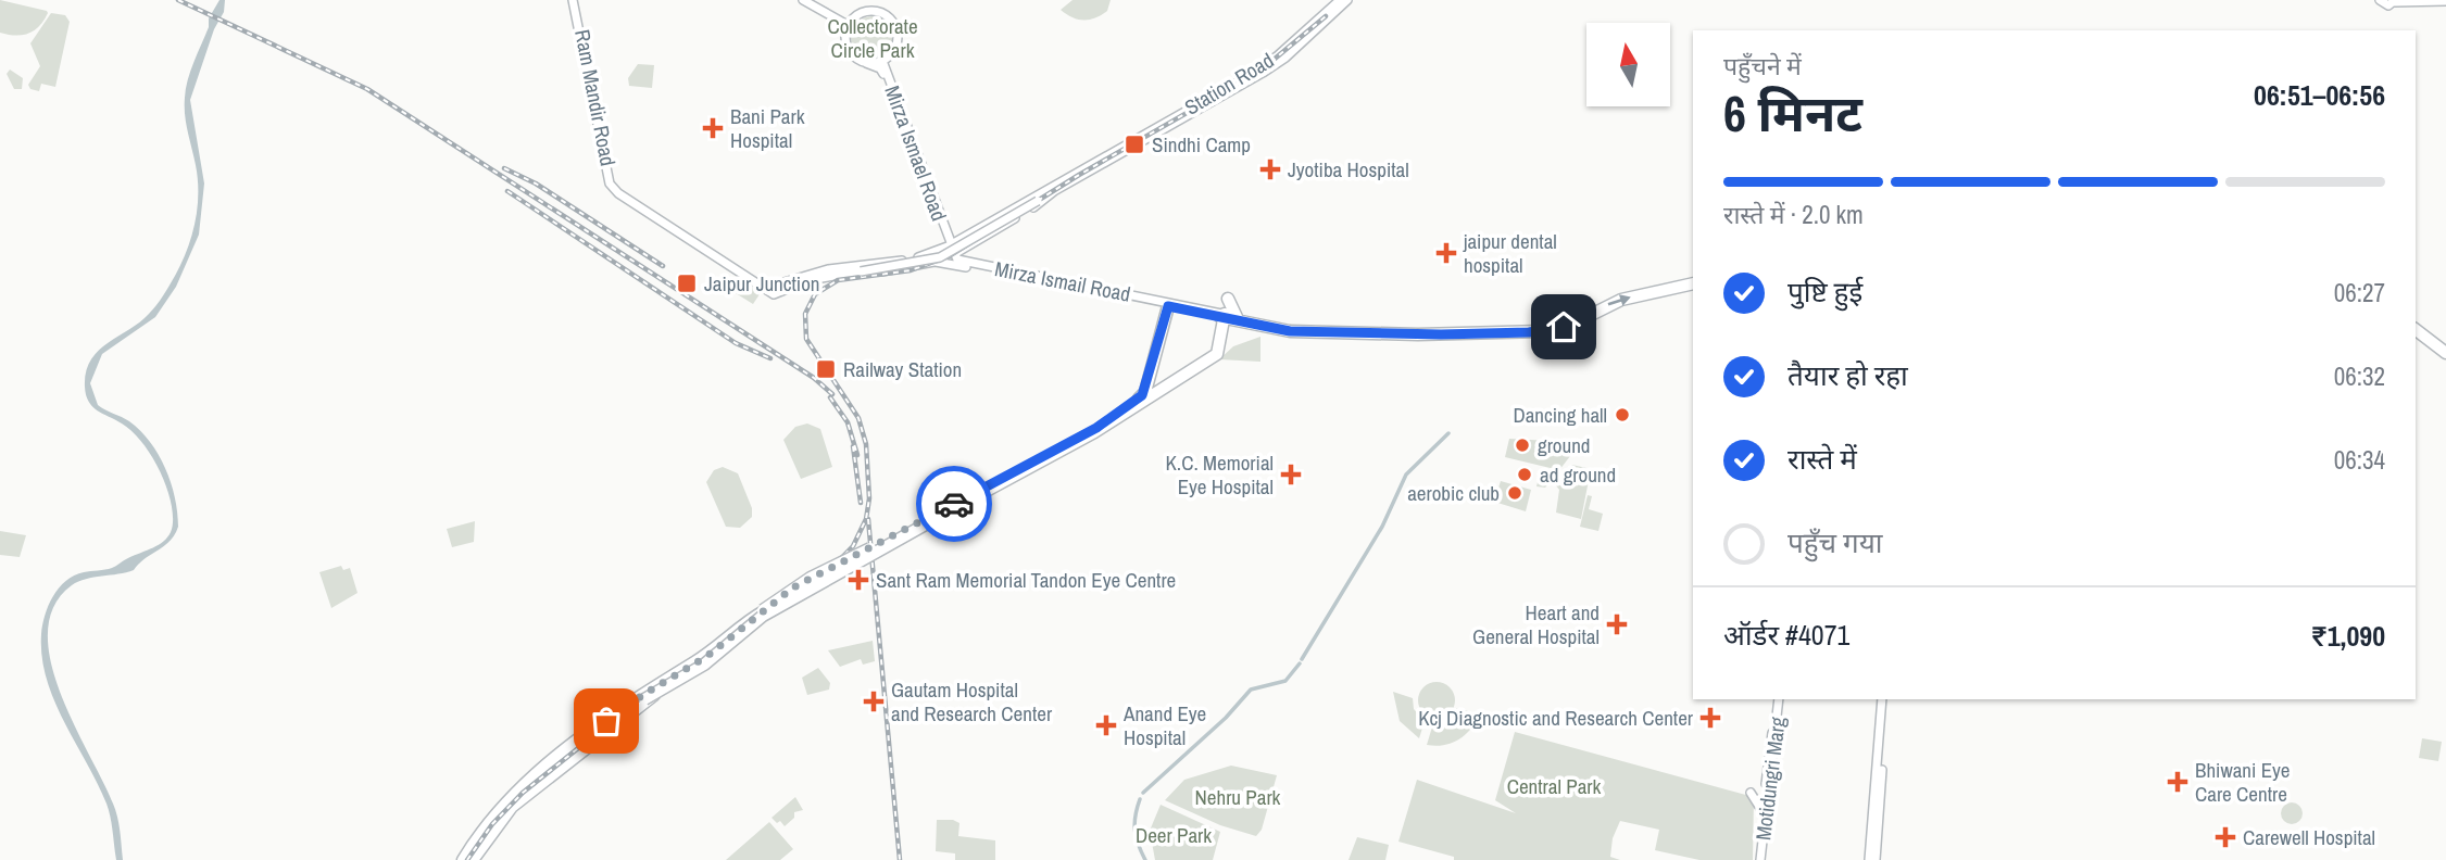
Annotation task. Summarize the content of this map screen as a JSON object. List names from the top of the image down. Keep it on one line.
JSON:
{"streets":{"highway":["Mirza Ismail Road"],"main road":["Station Road","Ram Mandir Road","Mirza Ismael Road","Motidungri Marg"]},"crossings":[["Station Road","Ram Mandir Road"],["Station Road","Mirza Ismael Road"],["Station Road","Mirza Ismail Road"]],"one_way":["Mirza Ismail Road"],"parks":["Collectorate Circle Park","Central Park","Nehru Park","Deer Park"],"places":{"health":["Bani Park Hospital","Jyotiba Hospital","jaipur dental hospital","K.C. Memorial Eye Hospital","Sant Ram Memorial Tandon Eye Centre","Heart and General Hospital","Gautam Hospital and Research Center","Kcj Diagnostic and Research Center","Anand Eye Hospital","Bhiwani Eye Care Centre","Carewell Hospital"],"transit":["Sindhi Camp","Jaipur Junction","Railway Station"],"other":["Dancing hall","ground","ad ground","aerobic club"]},"north":"top","page":{"heading":["6 मिनट","पहुँचने में","06:51–06:56"],"panel":["ऑर्डर #4071","₹1,090"],"bar":"रास्ते में · 2.0 km","list":[["पुष्टि हुई","06:27"],["तैयार हो रहा","06:32"],["रास्ते में","06:34"],"पहुँच गया"]}}
